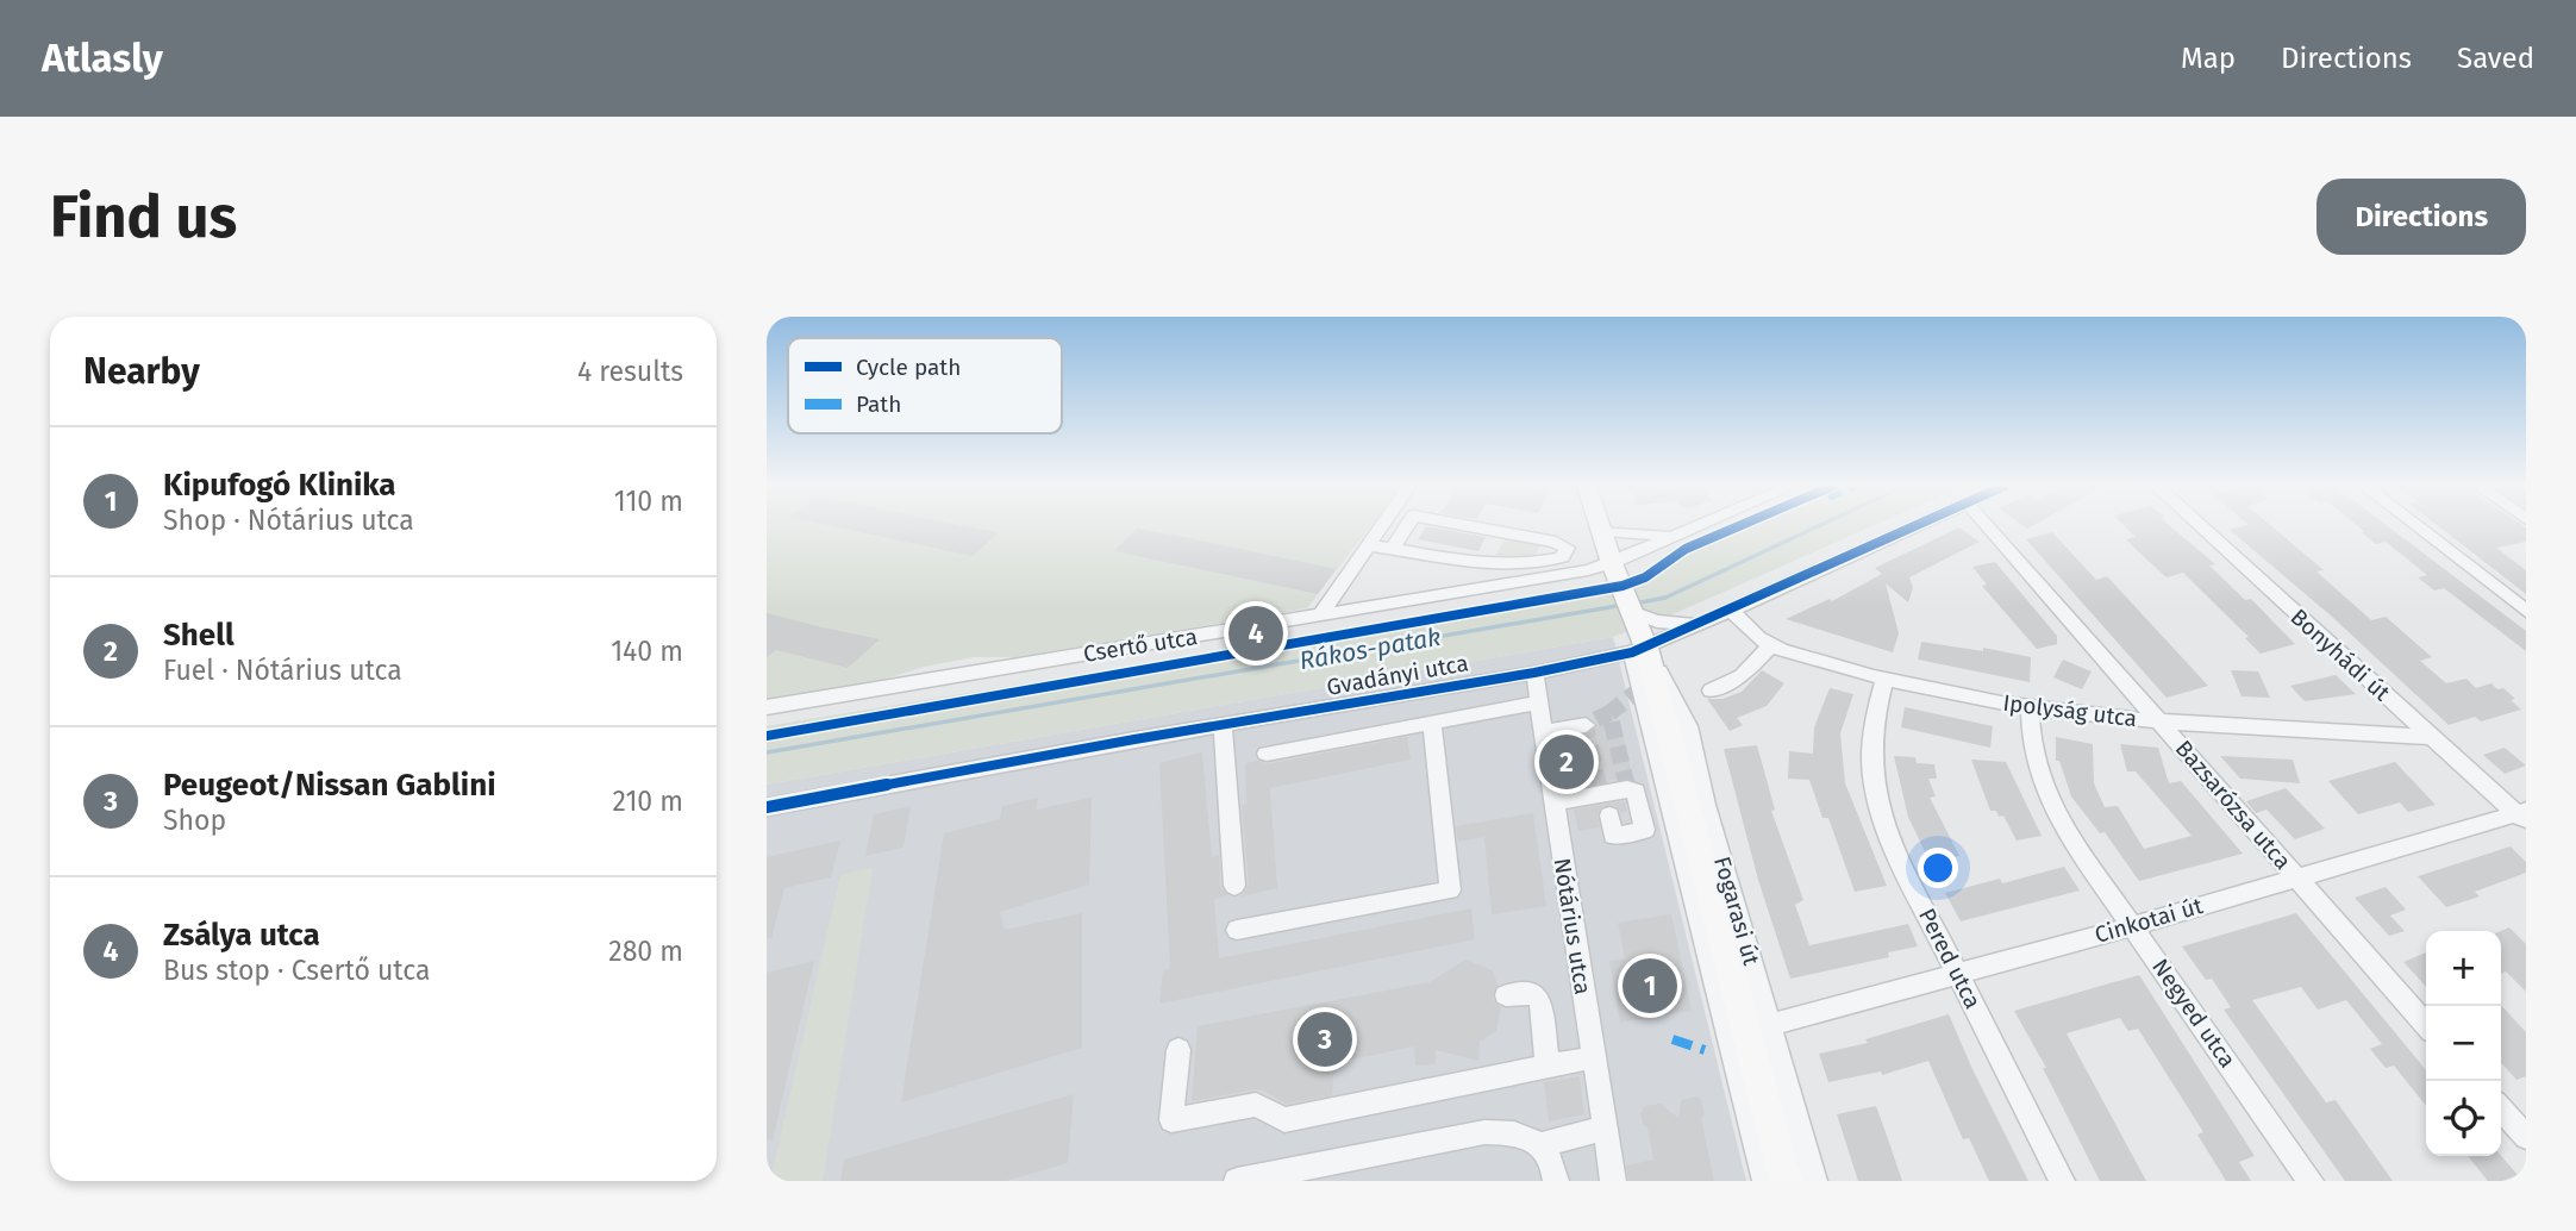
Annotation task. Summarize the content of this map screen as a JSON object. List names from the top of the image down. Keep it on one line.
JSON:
{"streets":{"main road":["Fogarasi út"],"street":["Csertő utca","Bonyhádi út","Gvadányi utca","Ipolyság utca","Bazsarózsa utca","Cinkotai út","Nótárius utca","Pered utca","Negyed utca"]},"crossings":[["Csertő utca","Fogarasi út"],["Bonyhádi út","Ipolyság utca"],["Bonyhádi út","Cinkotai út"],["Gvadányi utca","Ipolyság utca"],["Gvadányi utca","Fogarasi út"],["Gvadányi utca","Nótárius utca"],["Ipolyság utca","Bazsarózsa utca"],["Ipolyság utca","Pered utca"],["Ipolyság utca","Negyed utca"],["Bazsarózsa utca","Cinkotai út"],["Fogarasi út","Cinkotai út"],["Cinkotai út","Pered utca"],["Cinkotai út","Negyed utca"]],"water":["Rákos-patak"],"legend":["Cycle path","Path"],"page":{"header":"Atlasly","nav":["Map","Directions","Saved"],"buttons":"Directions","title":"Find us","heading":["Nearby","4 results"],"list":[{"mark":"1","name":"Kipufogó Klinika","note":"Shop · Nótárius utca","value":"110 m"},{"mark":"2","name":"Shell","note":"Fuel · Nótárius utca","value":"140 m"},{"mark":"3","name":"Peugeot/Nissan Gablini","note":"Shop","value":"210 m"},{"mark":"4","name":"Zsálya utca","note":"Bus stop · Csertő utca","value":"280 m"}],"pins":["4","2","1","3"],"map_buttons":["+","−"]}}
